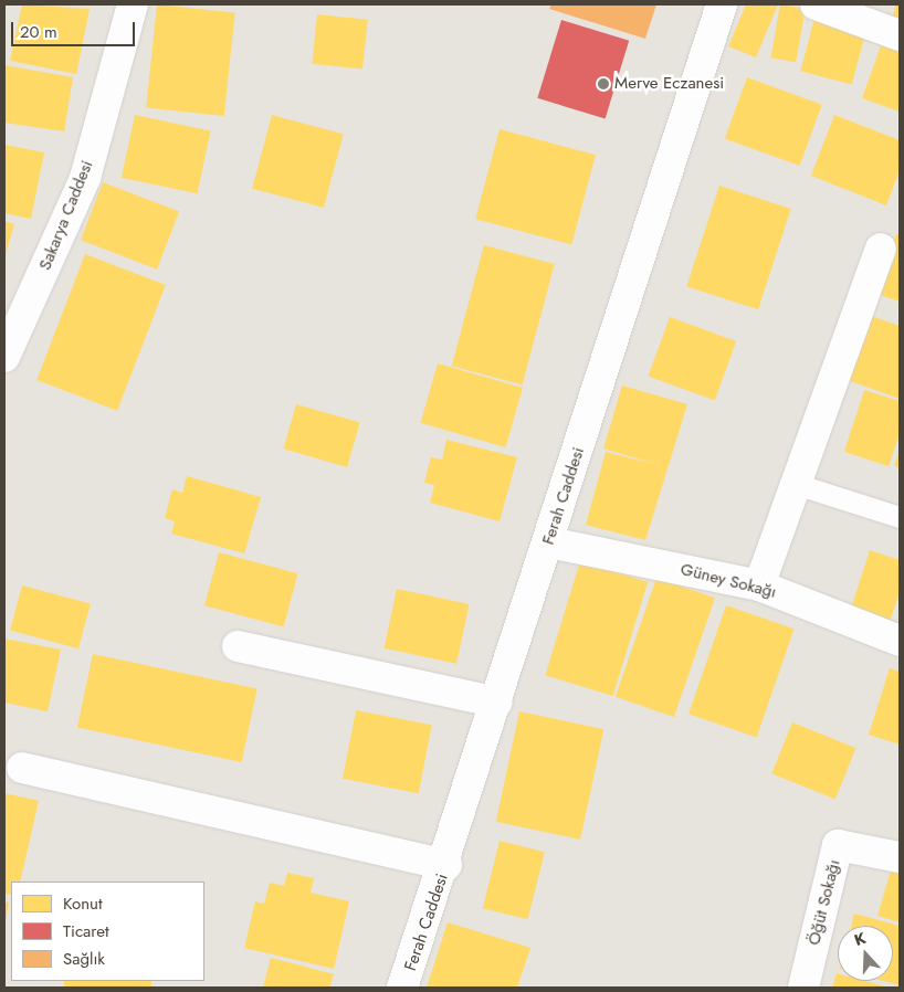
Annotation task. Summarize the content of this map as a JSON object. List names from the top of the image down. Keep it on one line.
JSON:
{"streets":{"street":["Sakarya Caddesi","Ferah Caddesi","Güney Sokağı","Öğüt Sokağı"]},"crossings":[["Ferah Caddesi","Güney Sokağı"]],"places":["Merve Eczanesi"],"legend":["Konut","Ticaret","Sağlık"],"scale_bar":"20 m","north":"top"}
